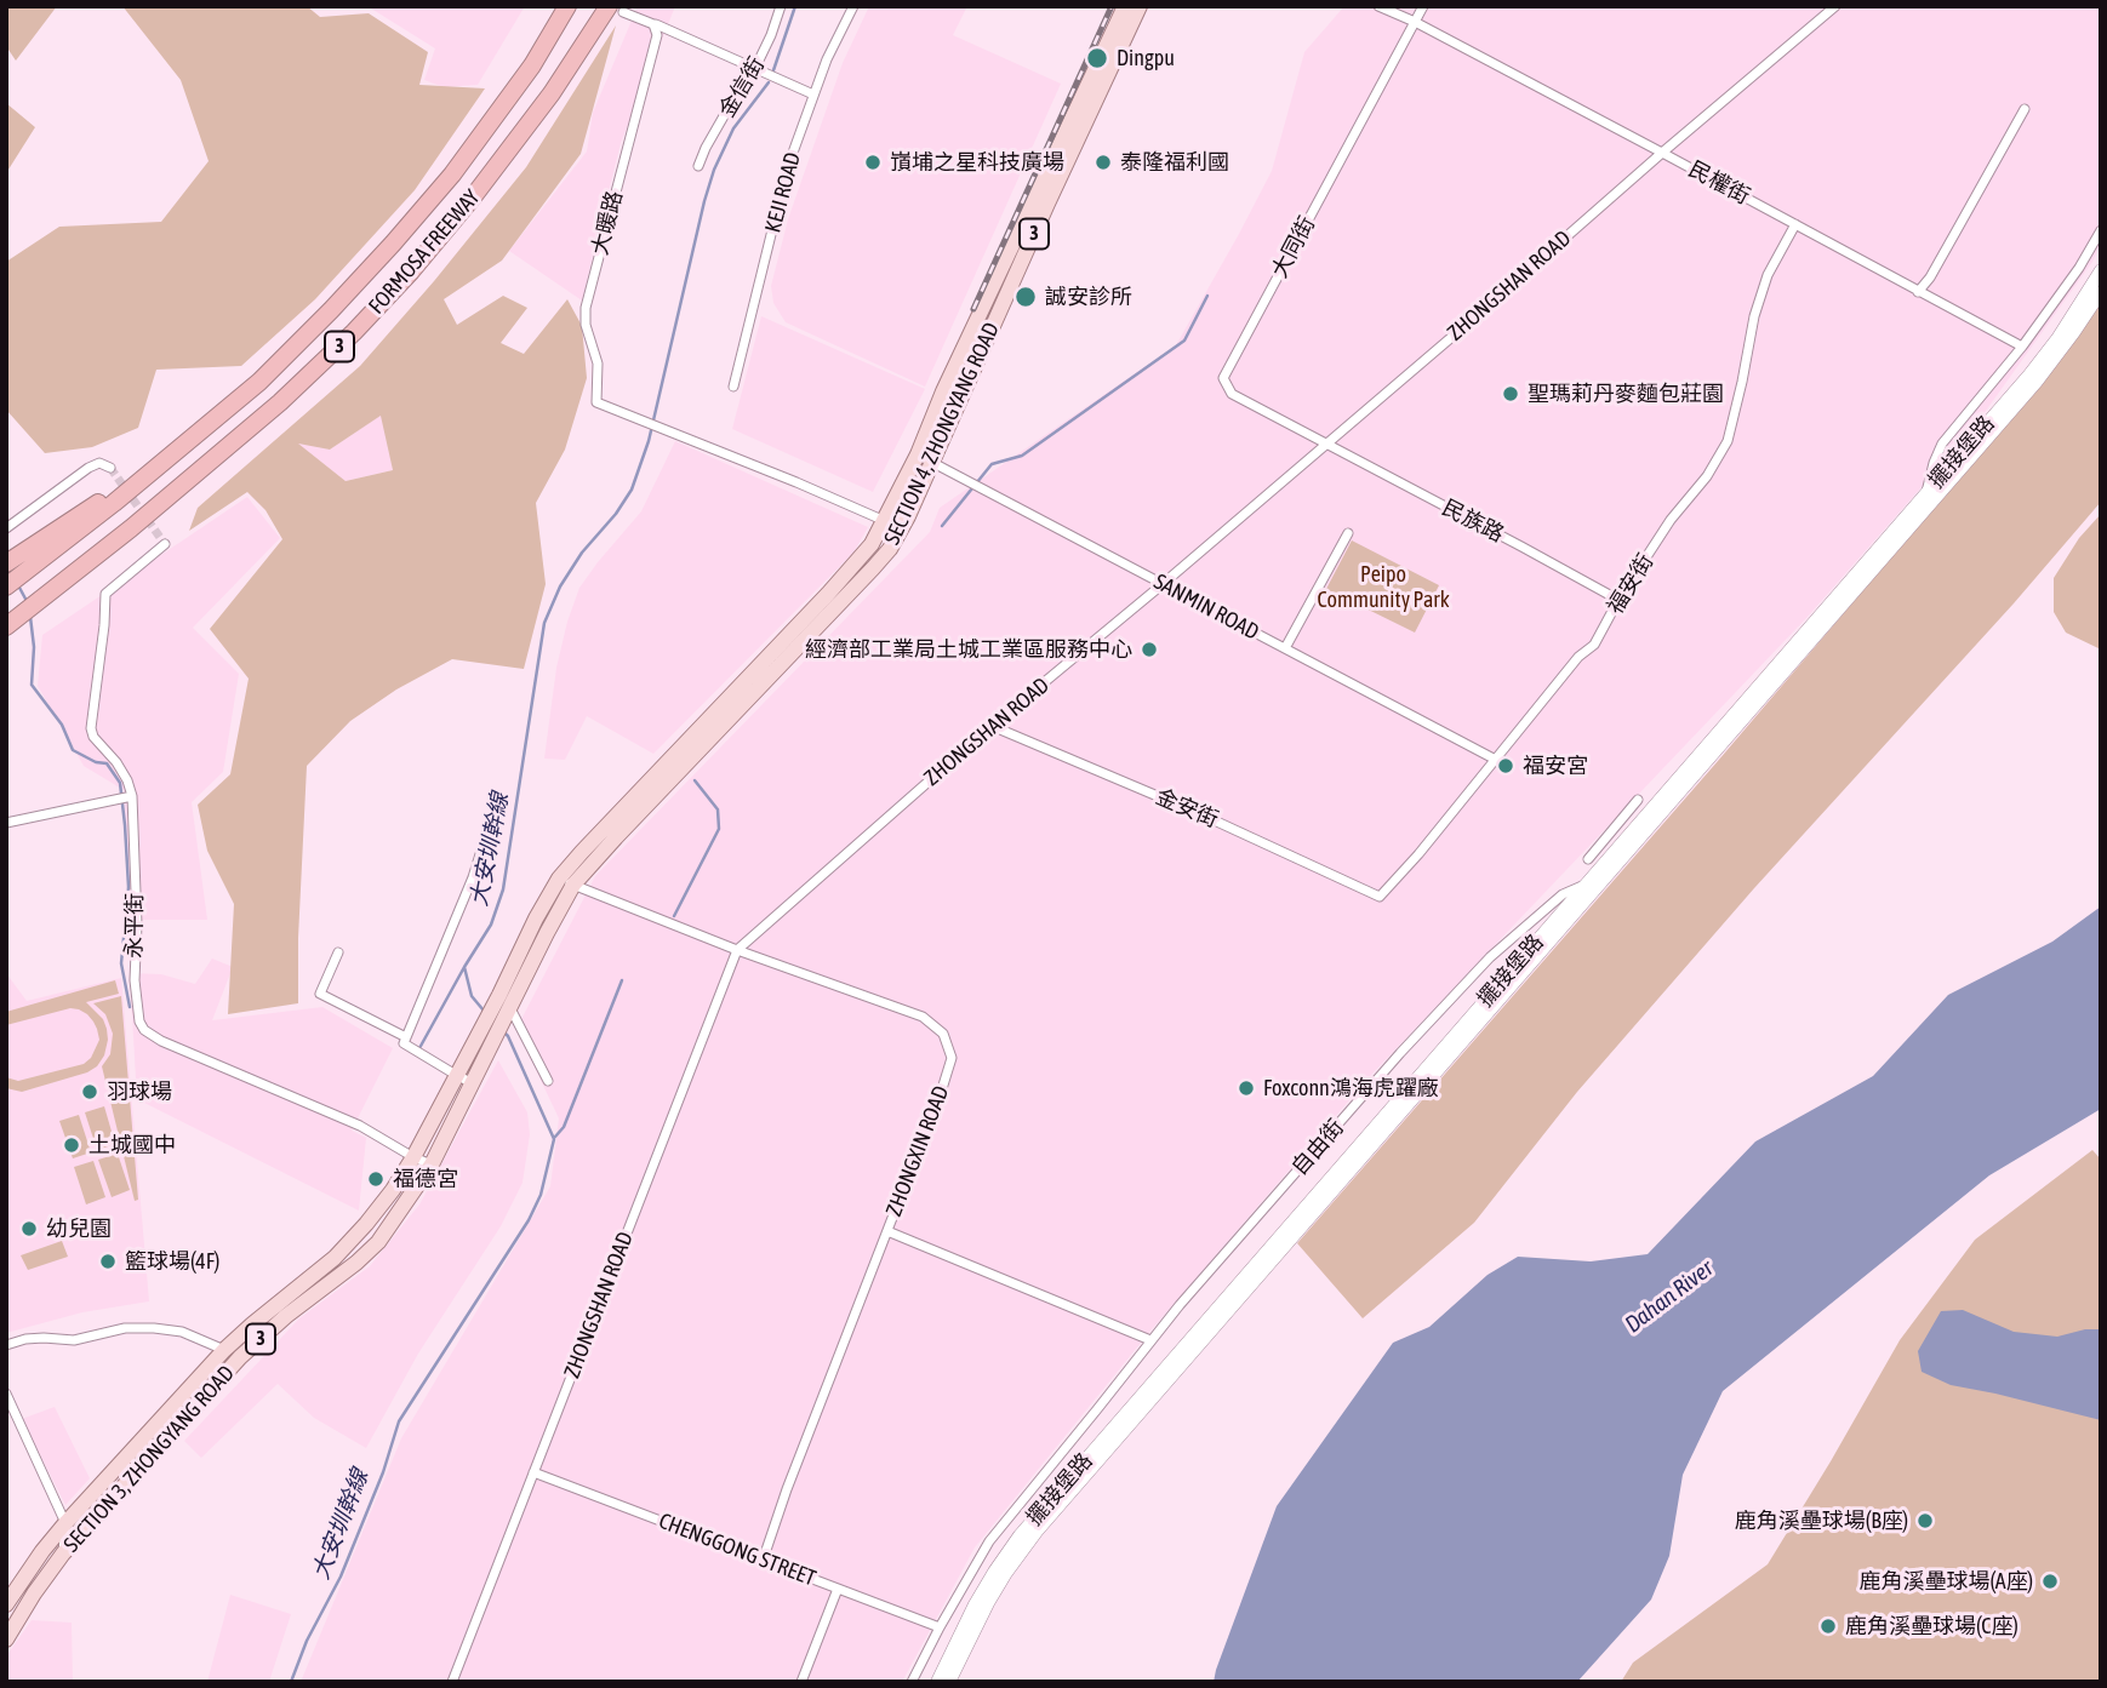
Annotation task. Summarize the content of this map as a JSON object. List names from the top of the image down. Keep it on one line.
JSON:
{"streets":{"highway":["3","FORMOSA FREEWAY"],"main road":["SECTION 4, ZHONGYANG ROAD","SECTION 3, ZHONGYANG ROAD"],"street":["金信街","民權街","KEJI ROAD","大暖路","大同街","ZHONGSHAN ROAD","擺接堡路","民族路","福安街","SANMIN ROAD","金安街","永平街","自由街","ZHONGXIN ROAD","CHENGGONG STREET"]},"crossings":[["民權街","大同街"],["民權街","ZHONGSHAN ROAD"],["民權街","福安街"],["大暖路","SECTION 4, ZHONGYANG ROAD"],["大同街","ZHONGSHAN ROAD"],["大同街","民族路"],["ZHONGSHAN ROAD","民族路"],["ZHONGSHAN ROAD","SANMIN ROAD"],["ZHONGSHAN ROAD","金安街"],["ZHONGSHAN ROAD","ZHONGXIN ROAD"],["ZHONGSHAN ROAD","CHENGGONG STREET"],["SECTION 4, ZHONGYANG ROAD","SANMIN ROAD"],["SECTION 4, ZHONGYANG ROAD","ZHONGXIN ROAD"],["SECTION 4, ZHONGYANG ROAD","SECTION 3, ZHONGYANG ROAD"],["擺接堡路","自由街"],["民族路","福安街"],["福安街","SANMIN ROAD"],["福安街","金安街"],["永平街","SECTION 3, ZHONGYANG ROAD"],["自由街","CHENGGONG STREET"],["ZHONGXIN ROAD","CHENGGONG STREET"]],"water":["大安圳幹線","Dahan River"],"parks":["Peipo Community Park"],"places":["Dingpu","嵿埔之星科技廣場","泰隆福利國","誠安診所","聖瑪莉丹麥麵包莊園","經濟部工業局土城工業區服務中心","福安宮","Foxconn鴻海虎躍廠","羽球場","土城國中","福德宮","幼兒園","籃球場(4F)","鹿角溪壘球場(B座)","鹿角溪壘球場(A座)","鹿角溪壘球場(C座)"]}
